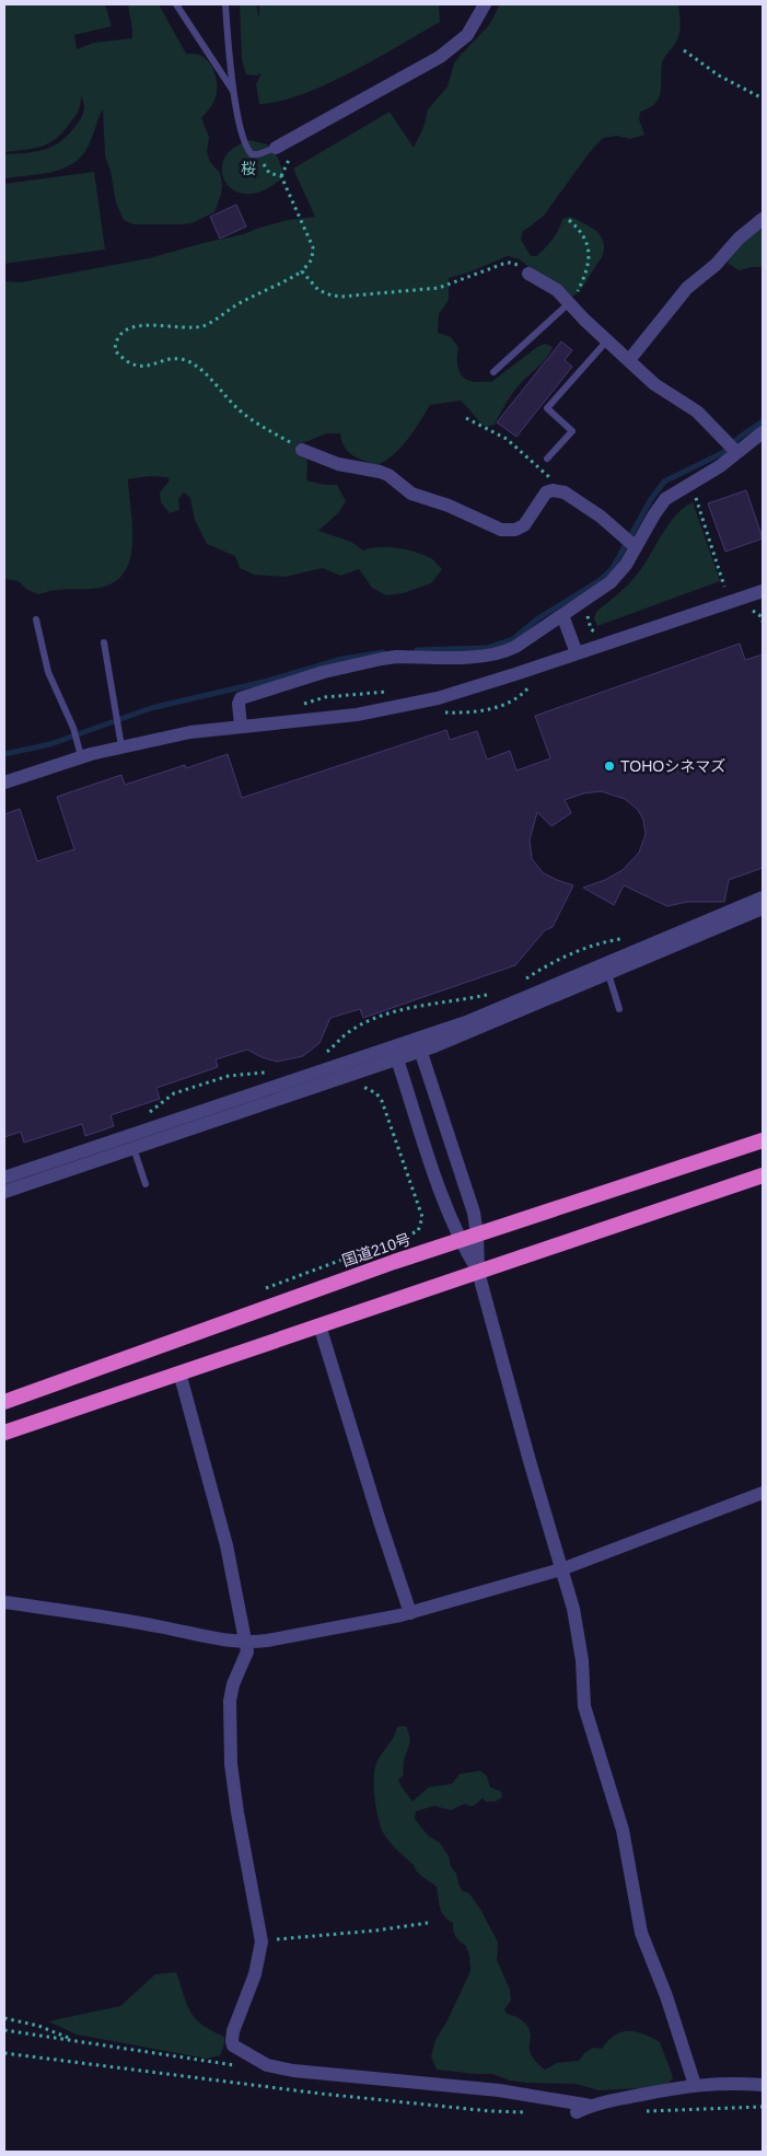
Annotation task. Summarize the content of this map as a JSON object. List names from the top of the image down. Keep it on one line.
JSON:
{"streets":{"highway":["国道210号"]},"parks":["桜"],"places":["TOHOシネマズ"]}
